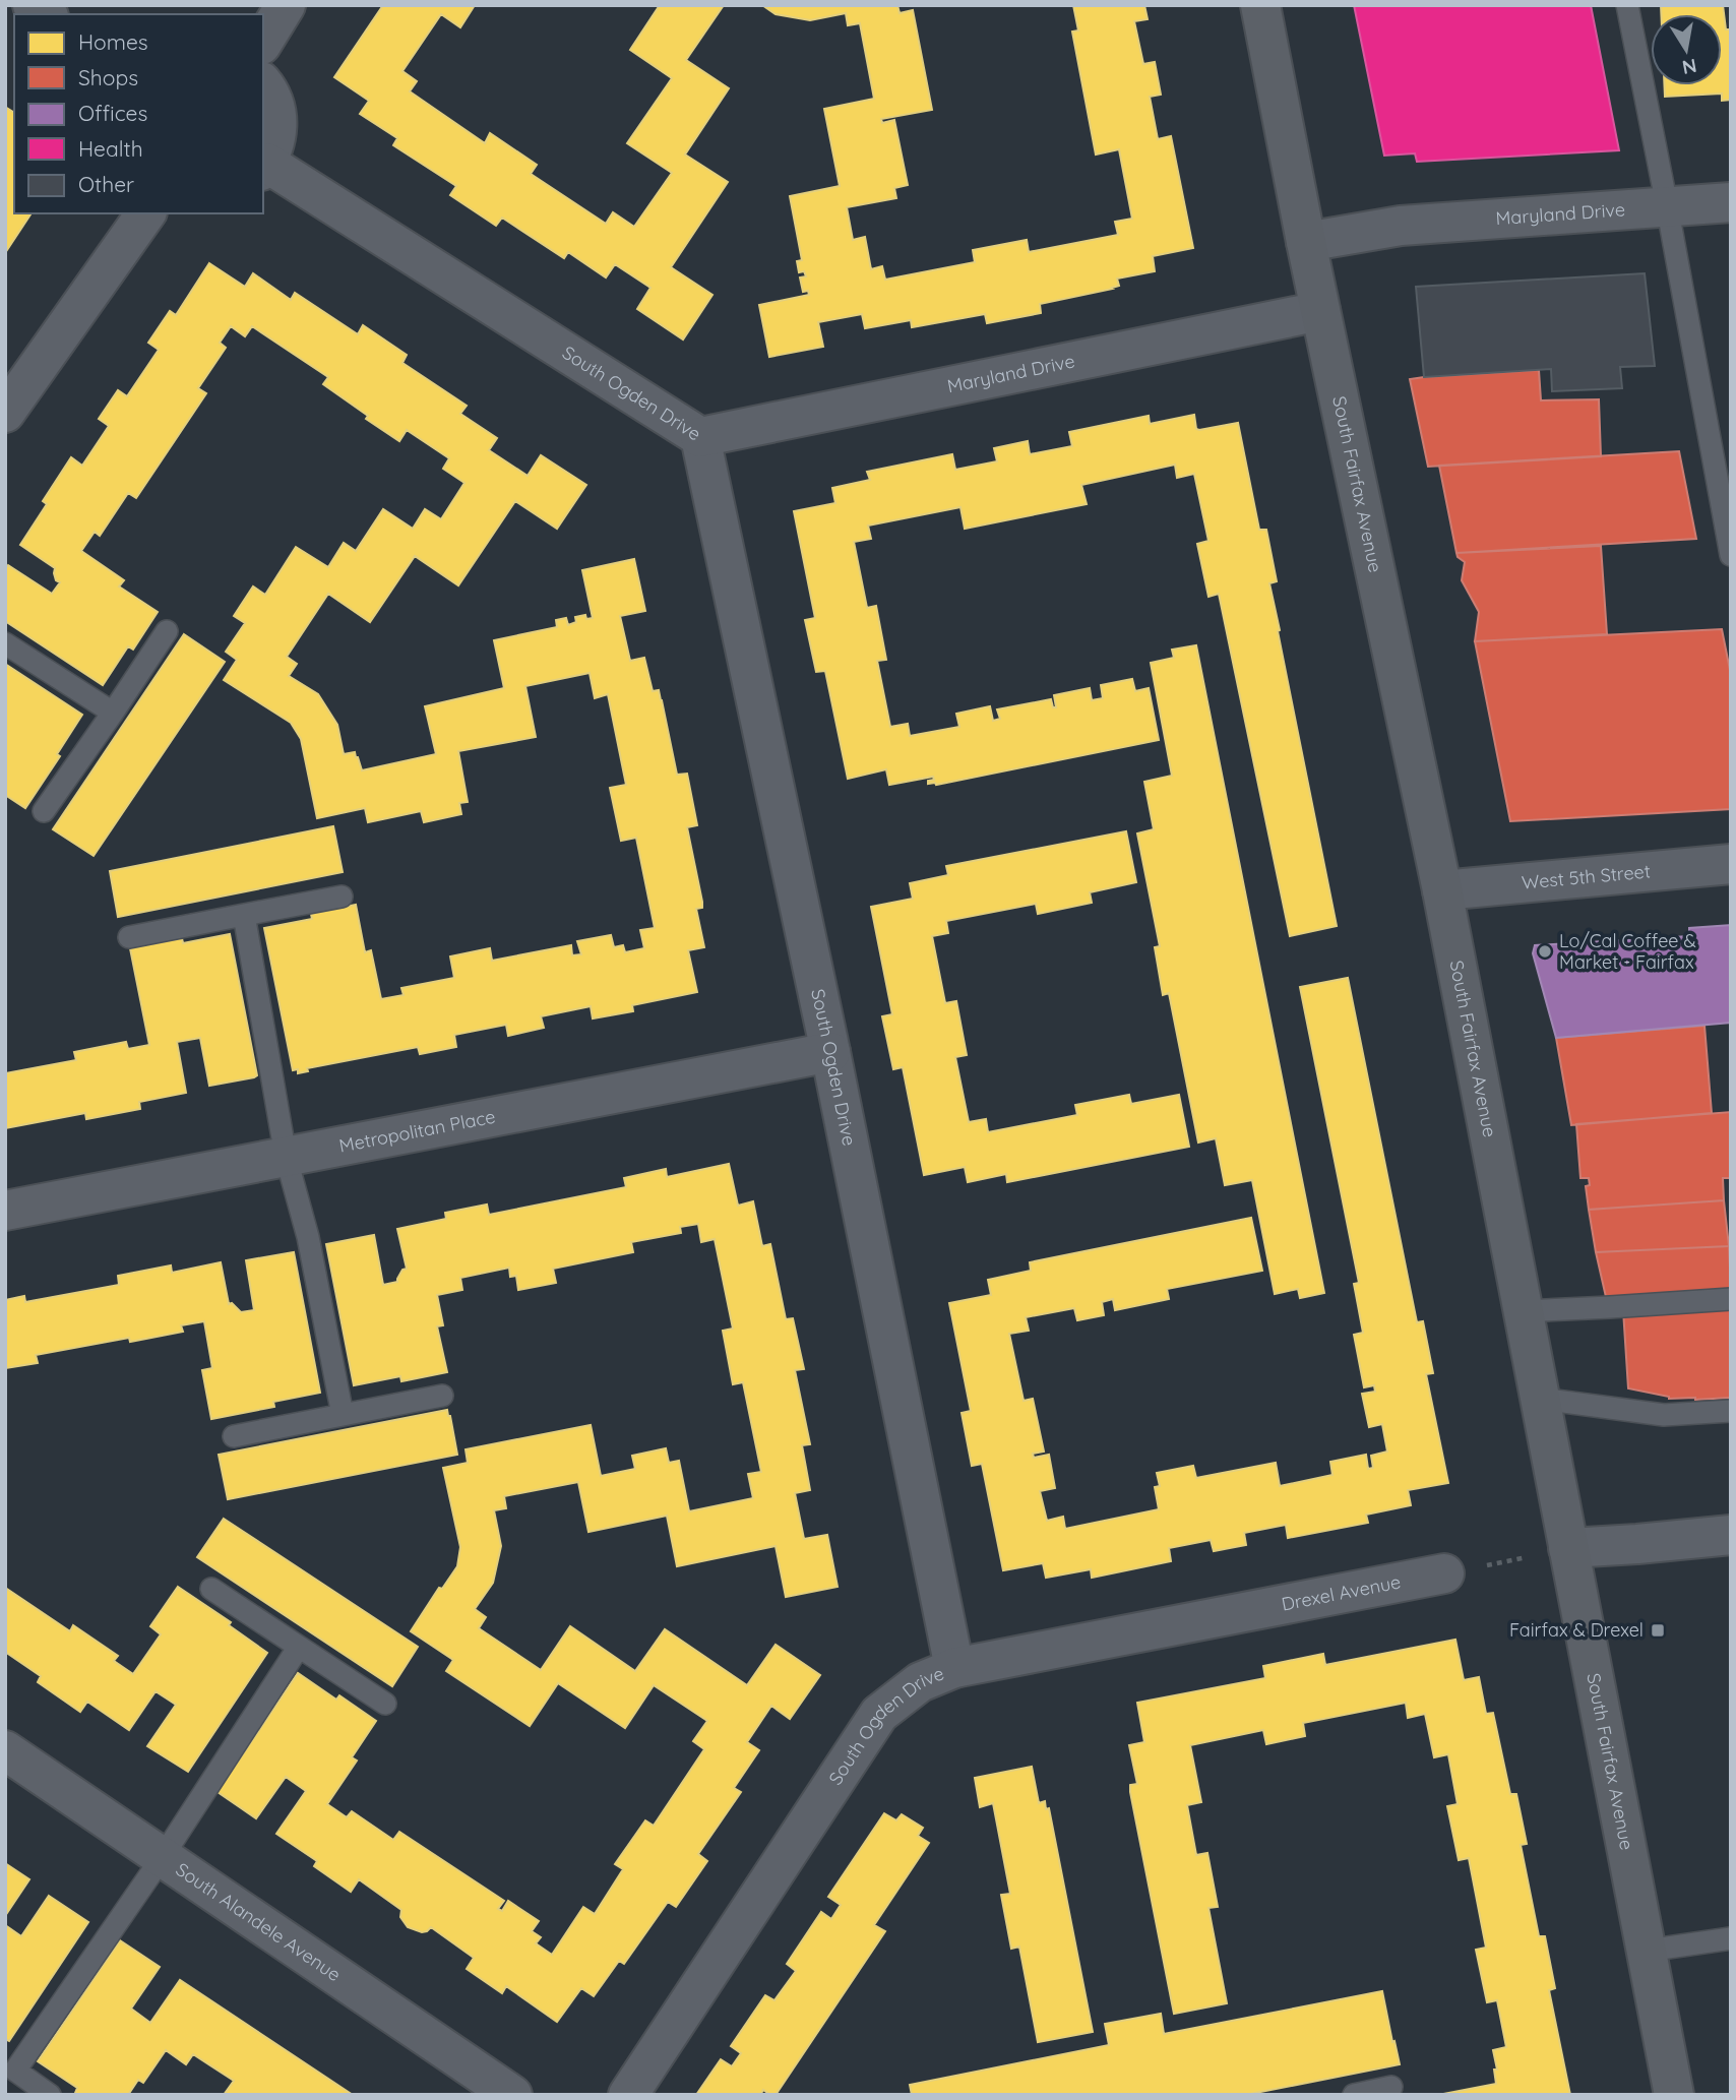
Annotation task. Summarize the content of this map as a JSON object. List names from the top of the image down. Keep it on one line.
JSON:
{"streets":{"main road":["South Fairfax Avenue"],"street":["Maryland Drive","South Ogden Drive","West 5th Street","Metropolitan Place","Drexel Avenue","South Alandele Avenue"]},"crossings":[["Maryland Drive","South Ogden Drive"],["Maryland Drive","South Fairfax Avenue"],["South Ogden Drive","Metropolitan Place"],["South Ogden Drive","Drexel Avenue"],["South Fairfax Avenue","West 5th Street"]],"places":{"other":["Lo/Cal Coffee & Market - Fairfax"],"transit":["Fairfax & Drexel"]},"legend":["Homes","Shops","Offices","Health","Other"],"north":"bottom"}
